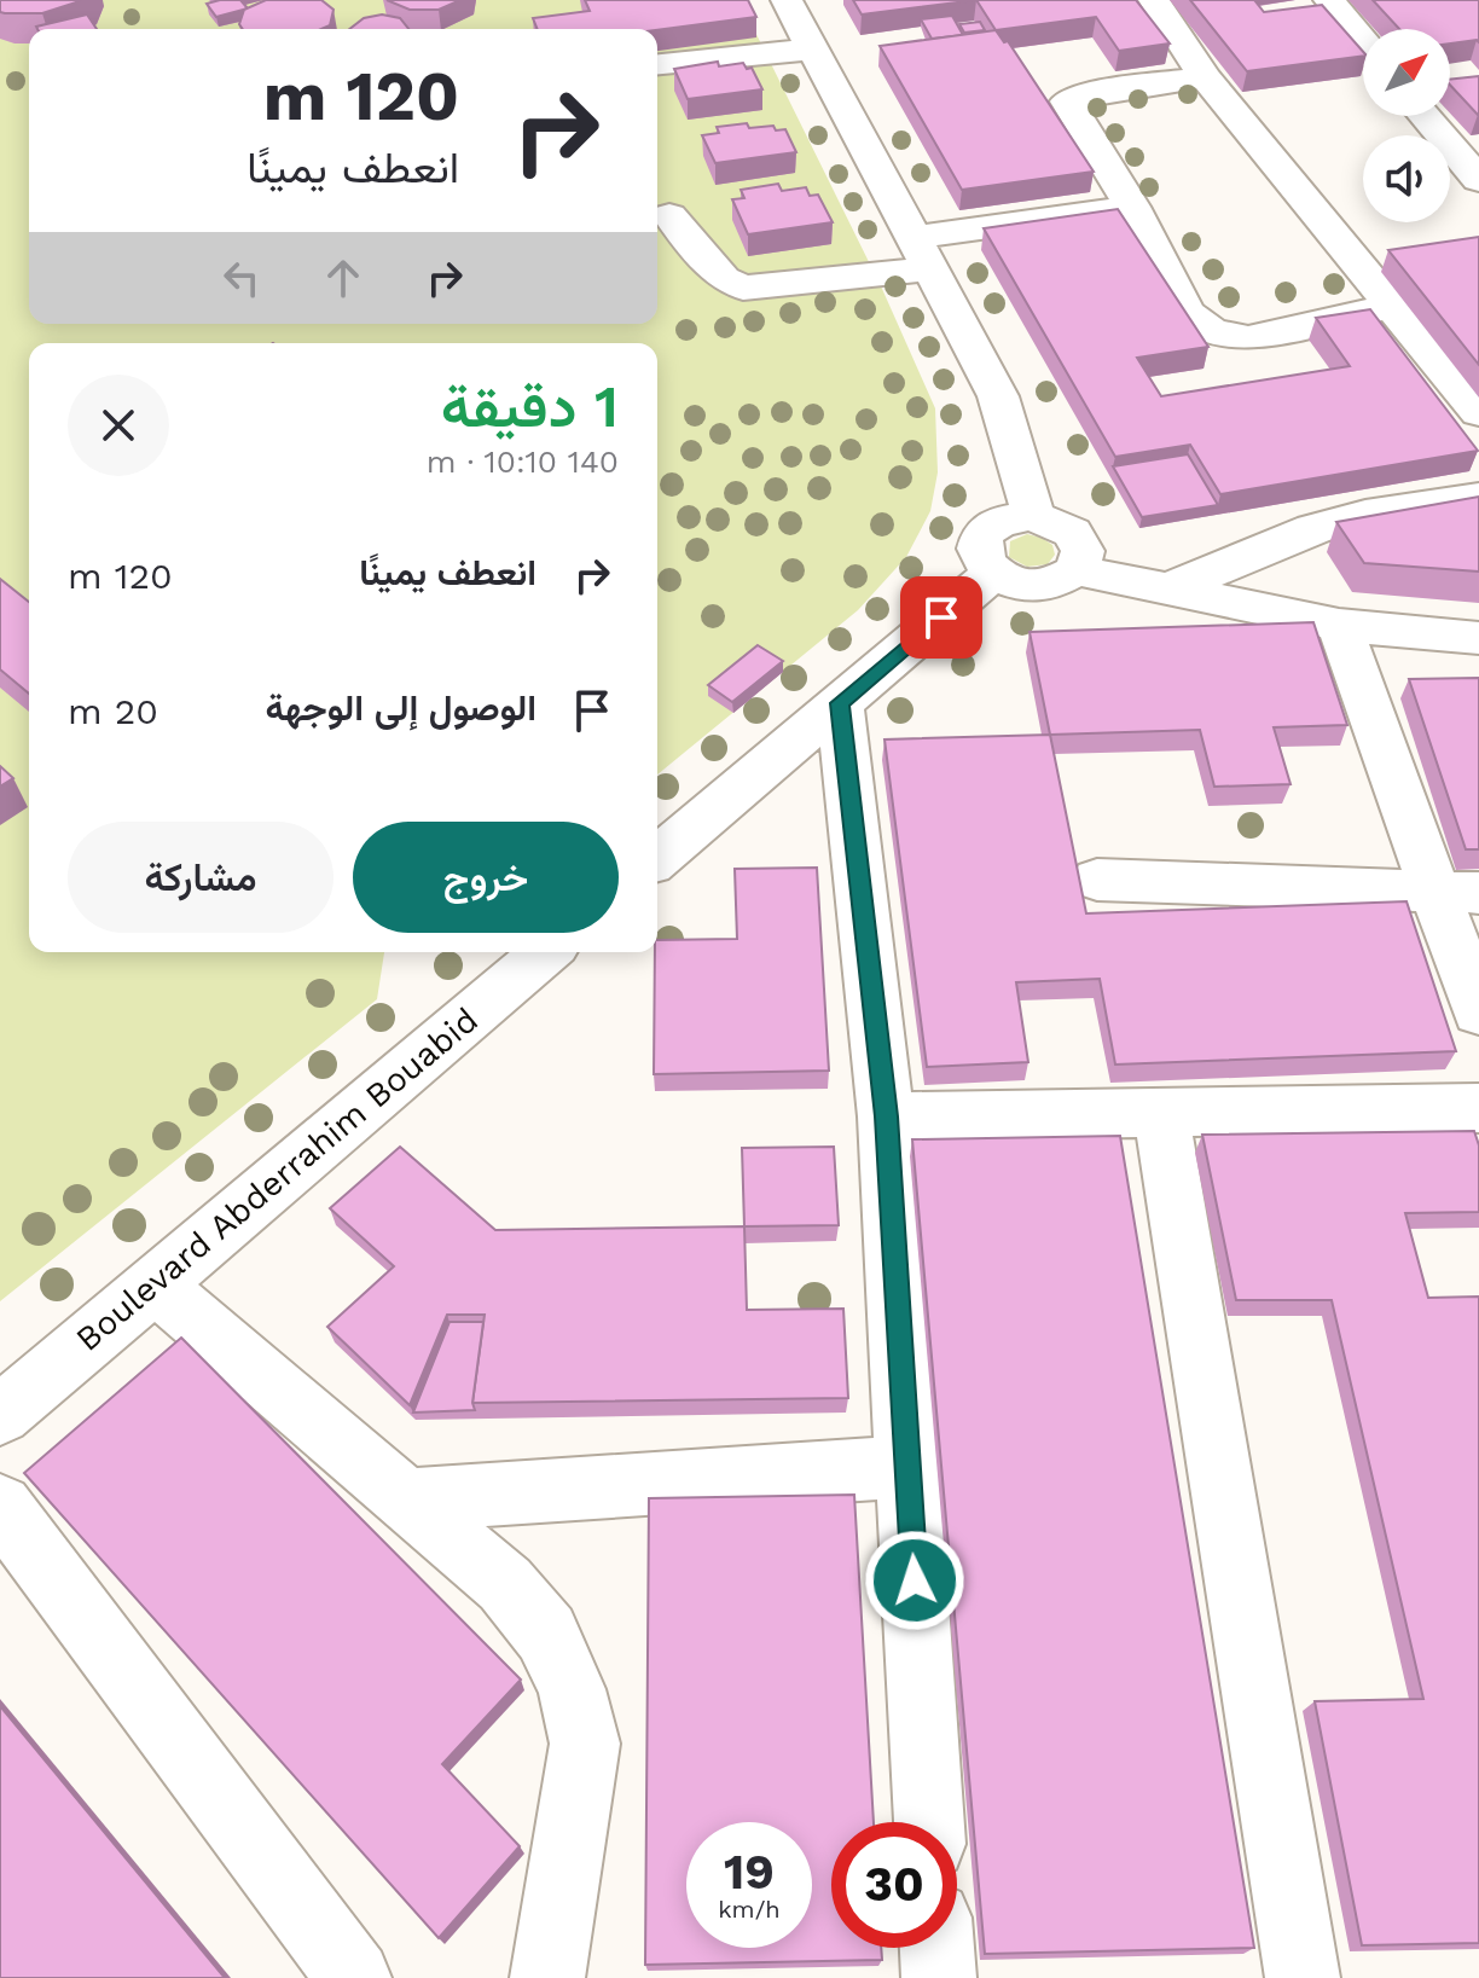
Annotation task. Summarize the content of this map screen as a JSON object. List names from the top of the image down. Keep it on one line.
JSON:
{"streets":{"street":["Boulevard Abderrahim Bouabid"]},"north":"top right","page":{"turn":["120 m","انعطف يمينًا"],"heading":["1 دقيقة","140 m · 10:10"],"list":[{"name":"انعطف يمينًا","value":"120 m"},{"name":"الوصول إلى الوجهة","value":"20 m"}],"buttons":["خروج","مشاركة"],"speed":"19 km/h","limit":"30"}}
